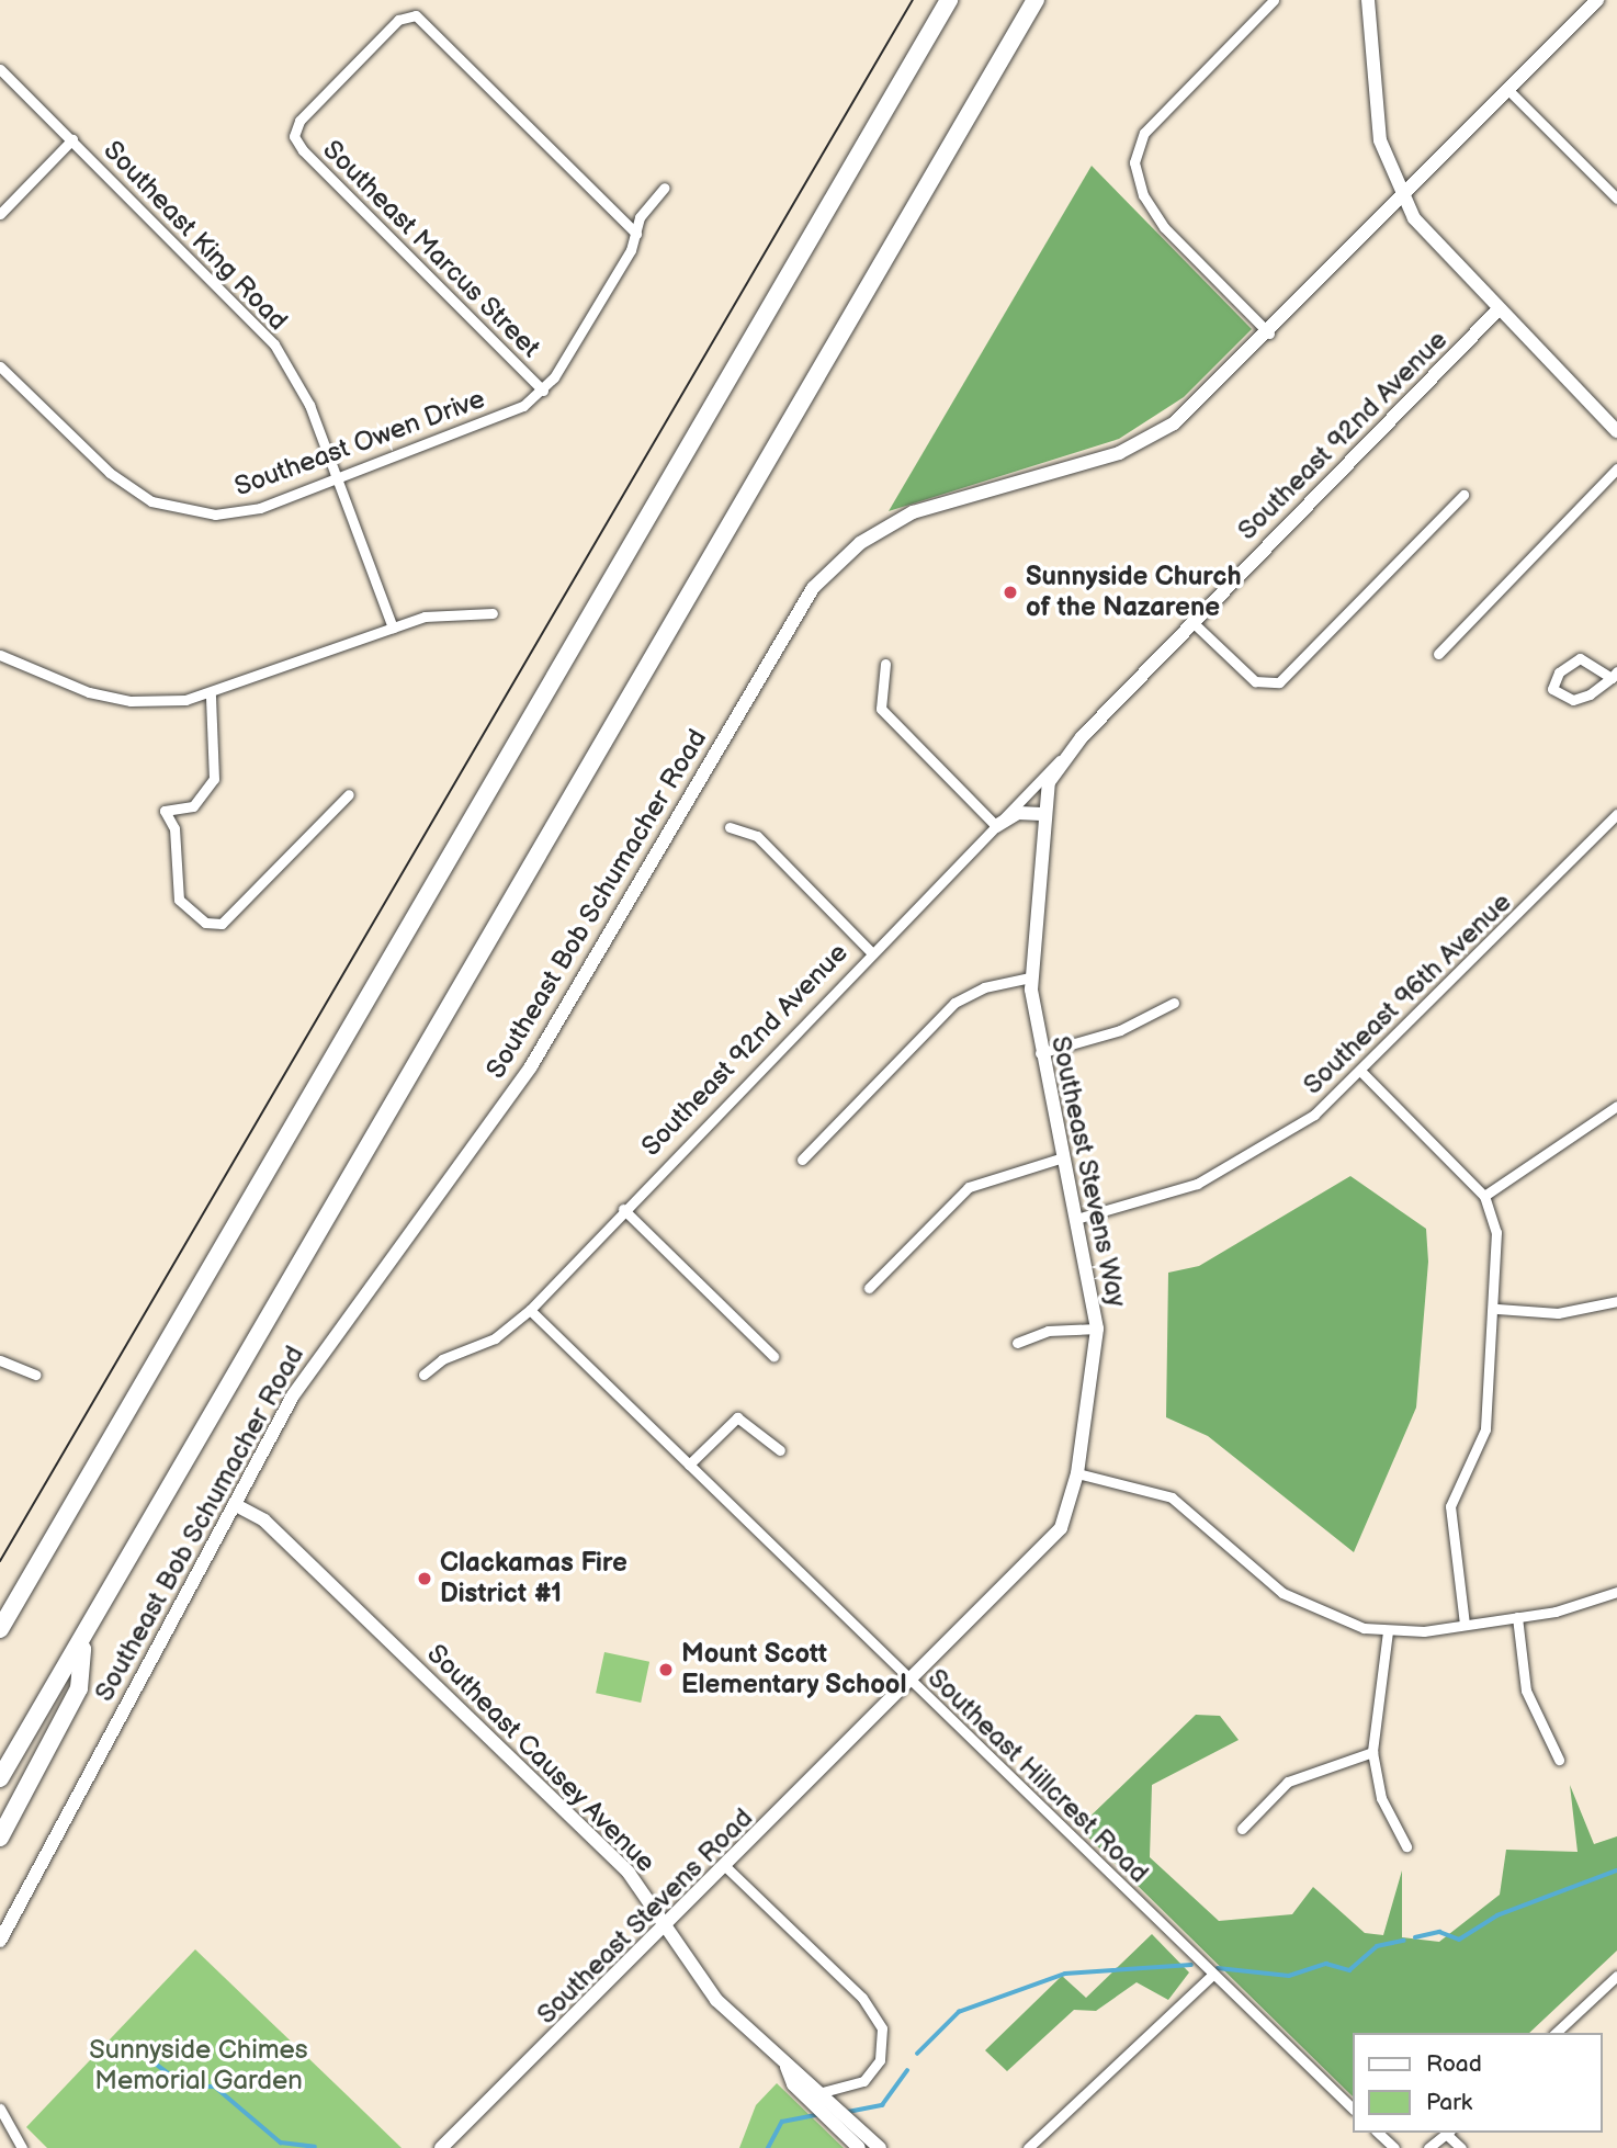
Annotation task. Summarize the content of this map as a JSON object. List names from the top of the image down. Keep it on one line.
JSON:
{"streets":{"street":["Southeast King Road","Southeast Marcus Street","Southeast 92nd Avenue","Southeast Owen Drive","Southeast Bob Schumacher Road","Southeast 96th Avenue","Southeast Stevens Way","Southeast Causey Avenue","Southeast Hillcrest Road","Southeast Stevens Road"]},"crossings":[["Southeast King Road","Southeast Owen Drive"],["Southeast Marcus Street","Southeast Owen Drive"],["Southeast 92nd Avenue","Southeast Stevens Way"],["Southeast 92nd Avenue","Southeast Hillcrest Road"],["Southeast Bob Schumacher Road","Southeast Causey Avenue"],["Southeast 96th Avenue","Southeast Stevens Way"],["Southeast Stevens Way","Southeast Hillcrest Road"],["Southeast Stevens Way","Southeast Stevens Road"],["Southeast Causey Avenue","Southeast Stevens Road"],["Southeast Hillcrest Road","Southeast Stevens Road"]],"parks":["Sunnyside Chimes Memorial Garden"],"places":["Sunnyside Church of the Nazarene","Clackamas Fire District #1","Mount Scott Elementary School"],"legend":["Road","Park"]}
